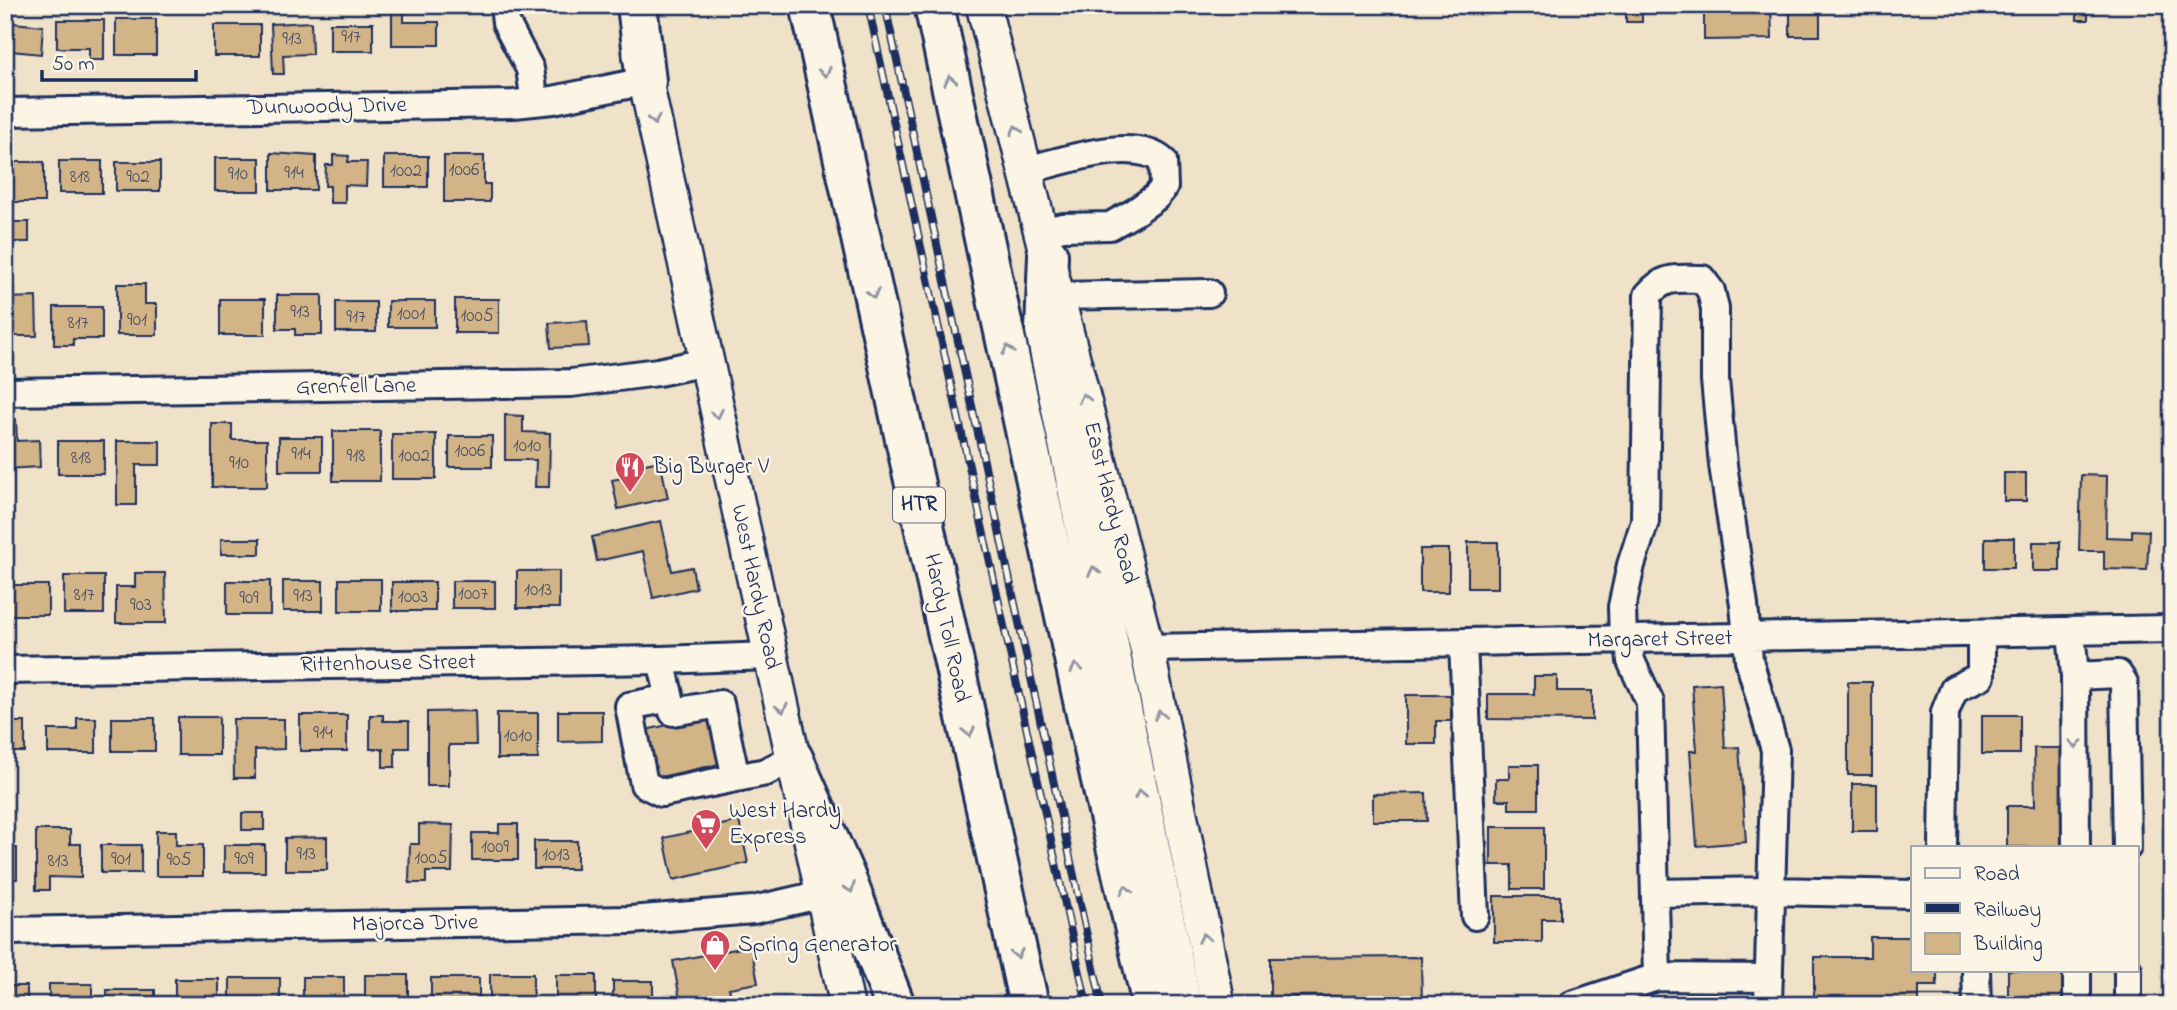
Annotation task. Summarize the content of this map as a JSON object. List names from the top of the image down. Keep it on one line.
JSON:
{"streets":{"highway":["HTR","Hardy Toll Road"],"main road":["East Hardy Road","West Hardy Road"],"street":["Dunwoody Drive","Grenfell Lane","Margaret Street","Rittenhouse Street","Majorca Drive"]},"crossings":[["Dunwoody Drive","West Hardy Road"],["Grenfell Lane","West Hardy Road"],["East Hardy Road","Margaret Street"],["West Hardy Road","Rittenhouse Street"],["West Hardy Road","Majorca Drive"]],"one_way":["East Hardy Road","West Hardy Road"],"places":{"restaurant":["Big Burger V"],"supermarket":["West Hardy Express"],"shop":["Spring Generator"]},"house_numbers":["917","913","1006","1002","914","910","818","902","913","1001","1005","917","901","817","1010","1006","914","918","1002","818","910","1013","1007","817","913","1003","909","903","914","1010","1009","913","1013","1005","901","909","905","813"],"legend":["Road","Railway","Building"],"scale_bar":"50 m"}
